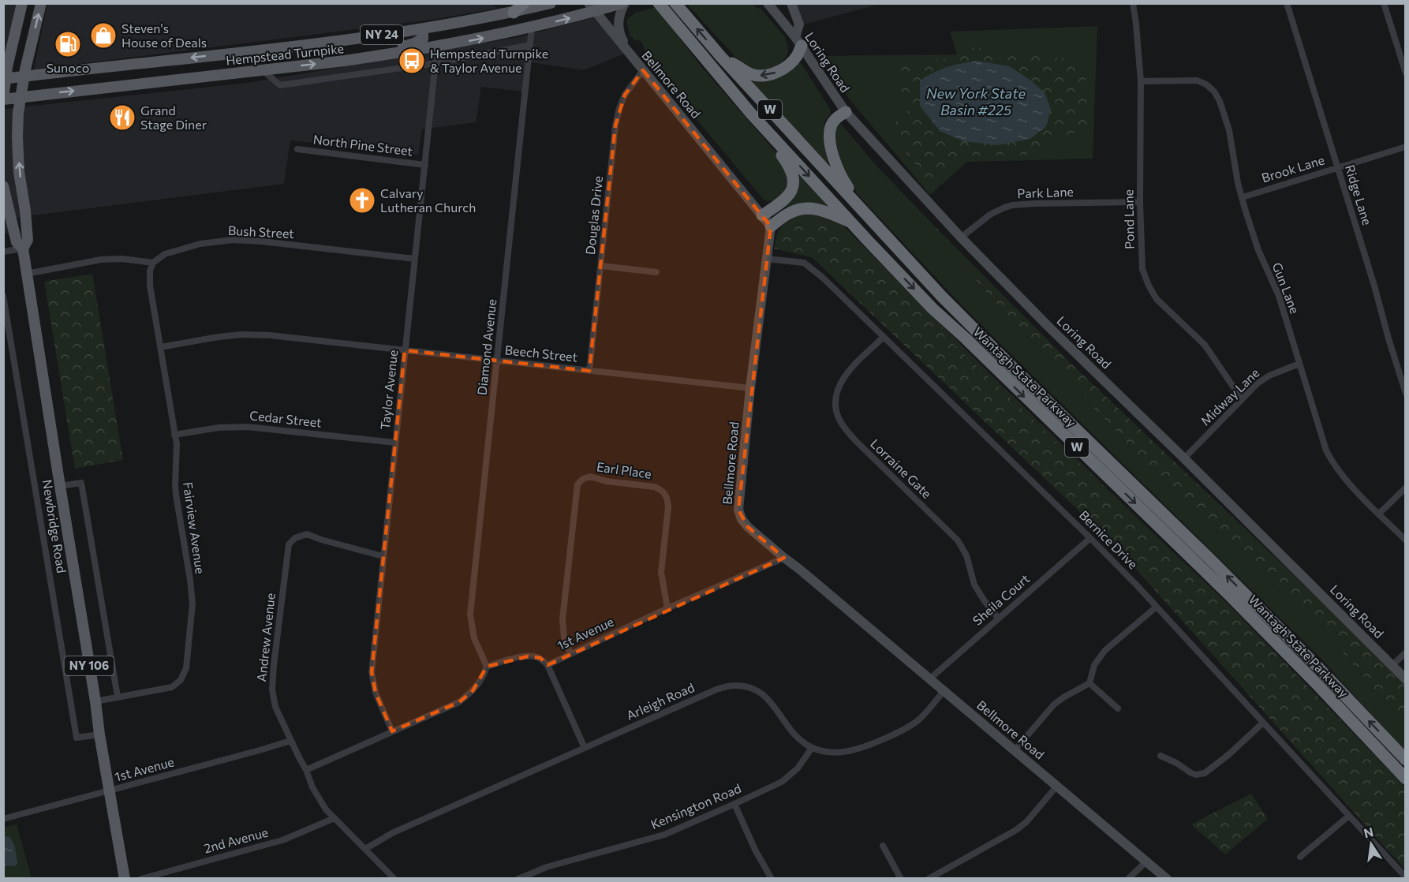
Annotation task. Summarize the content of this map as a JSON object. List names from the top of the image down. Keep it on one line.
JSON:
{"streets":{"highway":["W","Wantagh State Parkway"],"main road":["NY 24","Hempstead Turnpike","Loring Road","Bellmore Road","Newbridge Road","NY 106"],"street":["North Pine Street","Brook Lane","Park Lane","Ridge Lane","Douglas Drive","Pond Lane","Bush Street","Gun Lane","Diamond Avenue","Beech Street","Taylor Avenue","Midway Lane","Cedar Street","Lorraine Gate","Earl Place","Fairview Avenue","Bernice Drive","Sheila Court","1st Avenue","Andrew Avenue","Arleigh Road","Kensington Road","2nd Avenue"]},"crossings":[["Hempstead Turnpike","Bellmore Road"],["Hempstead Turnpike","Diamond Avenue"],["Hempstead Turnpike","Taylor Avenue"],["Hempstead Turnpike","Newbridge Road"],["Hempstead Turnpike","NY 106"],["Loring Road","Park Lane"],["Loring Road","Midway Lane"],["Bellmore Road","Douglas Drive"],["Bellmore Road","Beech Street"],["Bellmore Road","Bernice Drive"],["Bellmore Road","Sheila Court"],["Bellmore Road","1st Avenue"],["Bellmore Road","Arleigh Road"],["North Pine Street","Taylor Avenue"],["Brook Lane","Ridge Lane"],["Brook Lane","Gun Lane"],["Park Lane","Pond Lane"],["Douglas Drive","Beech Street"],["Pond Lane","Gun Lane"],["Pond Lane","Midway Lane"],["Bush Street","Taylor Avenue"],["Bush Street","Fairview Avenue"],["Gun Lane","Midway Lane"],["Diamond Avenue","Beech Street"],["Diamond Avenue","1st Avenue"],["Beech Street","Taylor Avenue"],["Beech Street","Fairview Avenue"],["Taylor Avenue","Cedar Street"],["Taylor Avenue","Andrew Avenue"],["Cedar Street","Fairview Avenue"],["Lorraine Gate","Bernice Drive"],["Lorraine Gate","Sheila Court"],["Earl Place","1st Avenue"],["Newbridge Road","Fairview Avenue"],["Newbridge Road","1st Avenue"],["Newbridge Road","NY 106"],["Bernice Drive","Sheila Court"],["1st Avenue","Andrew Avenue"],["Andrew Avenue","Arleigh Road"],["Andrew Avenue","2nd Avenue"],["Arleigh Road","Kensington Road"]],"water":["New York State Basin #225"],"places":{"shop":["Steven's House of Deals"],"fuel station":["Sunoco"],"bus stop":["Hempstead Turnpike & Taylor Avenue"],"restaurant":["Grand Stage Diner"],"church":["Calvary Lutheran Church"]},"north":"top"}
